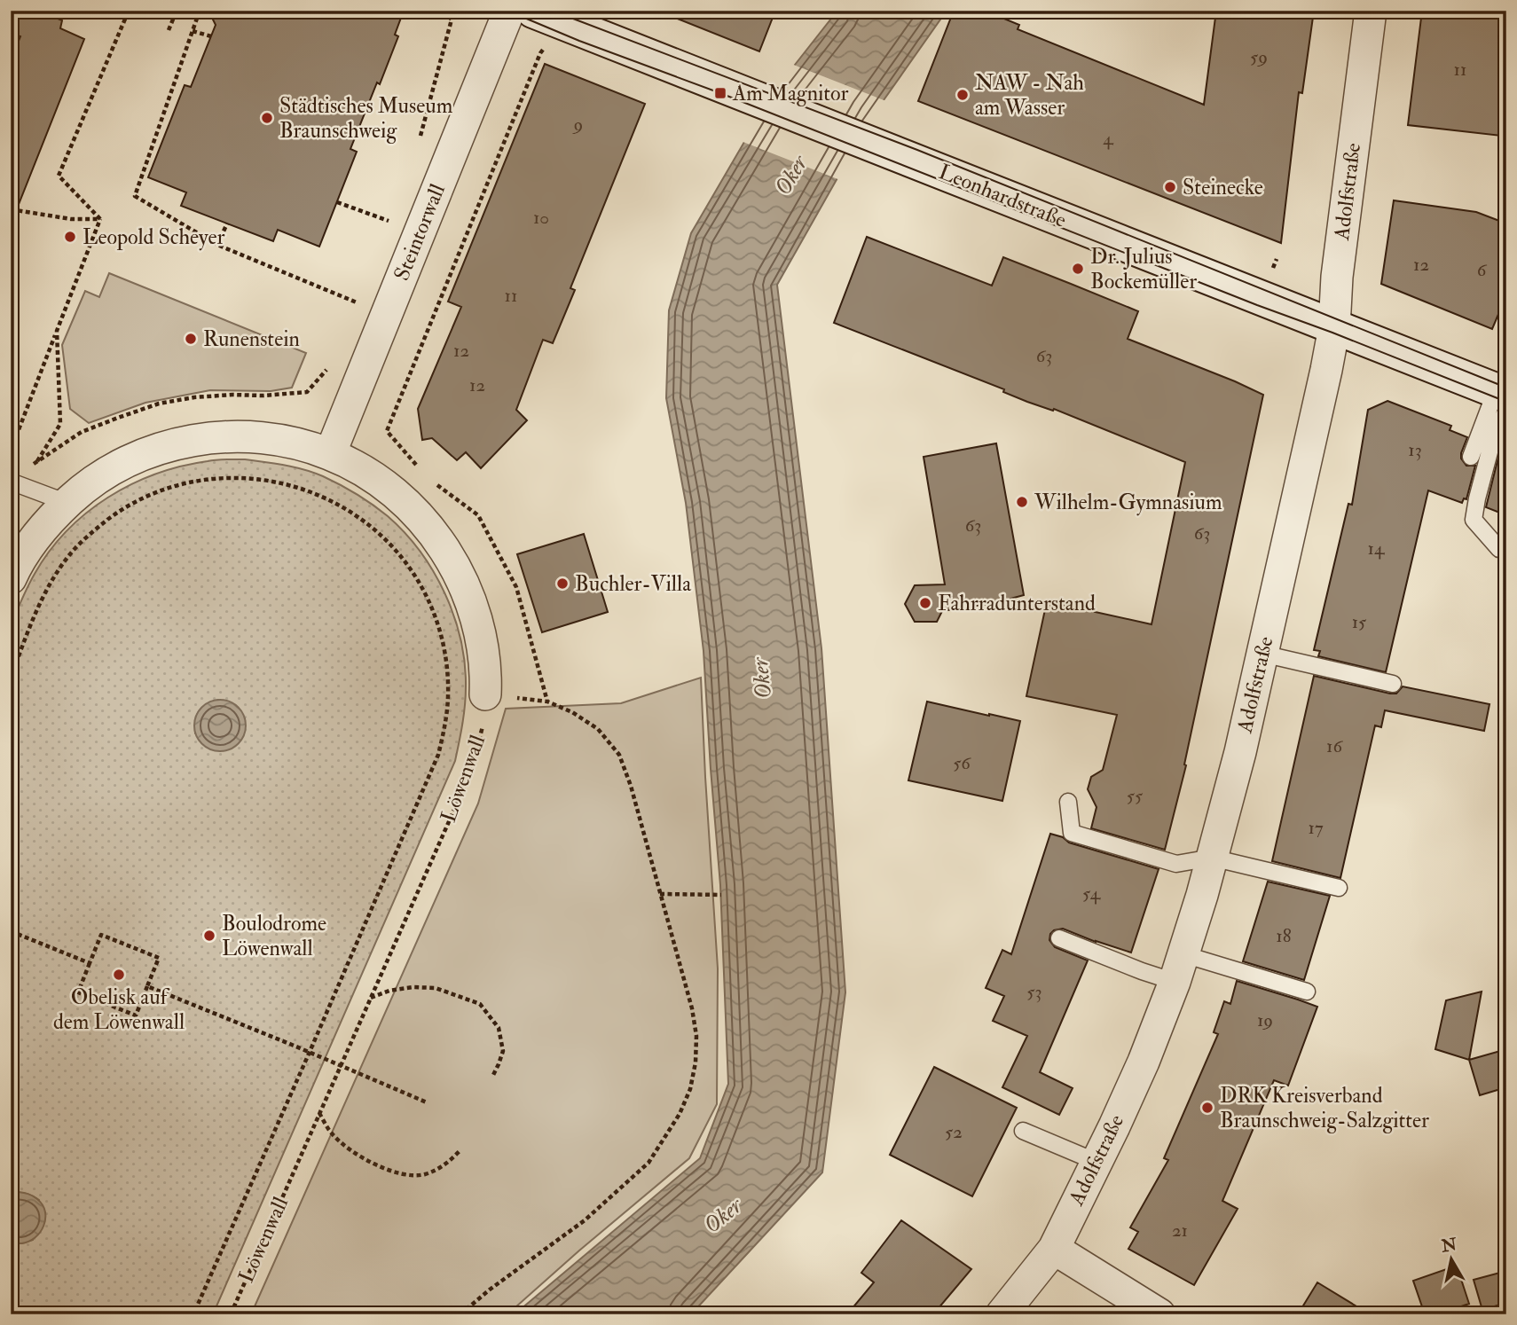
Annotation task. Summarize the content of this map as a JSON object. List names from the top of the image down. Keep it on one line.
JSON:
{"streets":{"street":["Adolfstraße","Leonhardstraße","Steintorwall"],"path":["Löwenwall"]},"crossings":[["Adolfstraße","Leonhardstraße"]],"water":["Oker"],"places":{"transit":["Am Magnitor"],"other":["NAW - Nah am Wasser","Städtisches Museum Braunschweig","Steinecke","Leopold Scheyer","Dr. Julius Bockemüller","Runenstein","Wilhelm-Gymnasium","Buchler-Villa","Fahrradunterstand","Boulodrome Löwenwall","Obelisk auf dem Löwenwall","DRK Kreisverband Braunschweig-Salzgitter"]},"house_numbers":["59","11","9","4","10","12","6","11","12","63","12","13","63","63","14","15","16","56","55","17","54","18","53","19","52","21"],"north":"top"}
